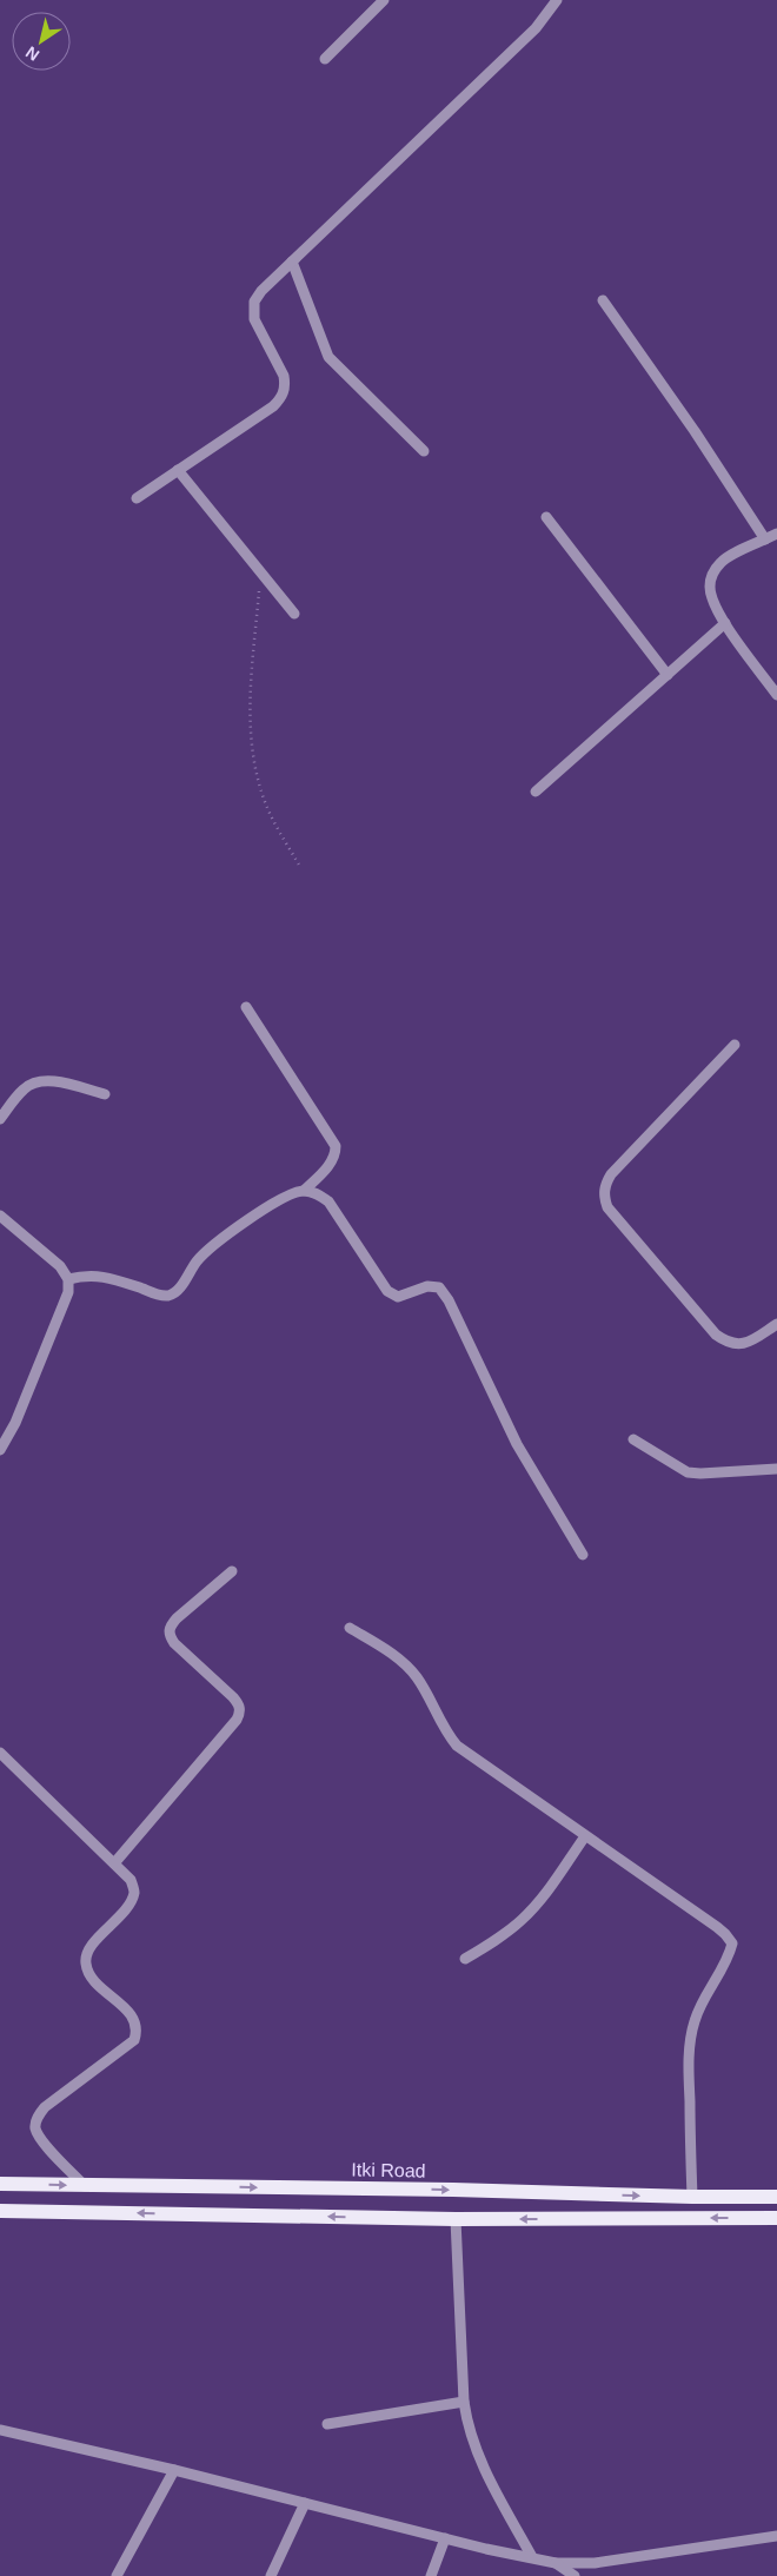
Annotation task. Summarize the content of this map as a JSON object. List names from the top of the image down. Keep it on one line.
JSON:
{"streets":{"main road":["Itki Road"]},"north":"bottom left"}
